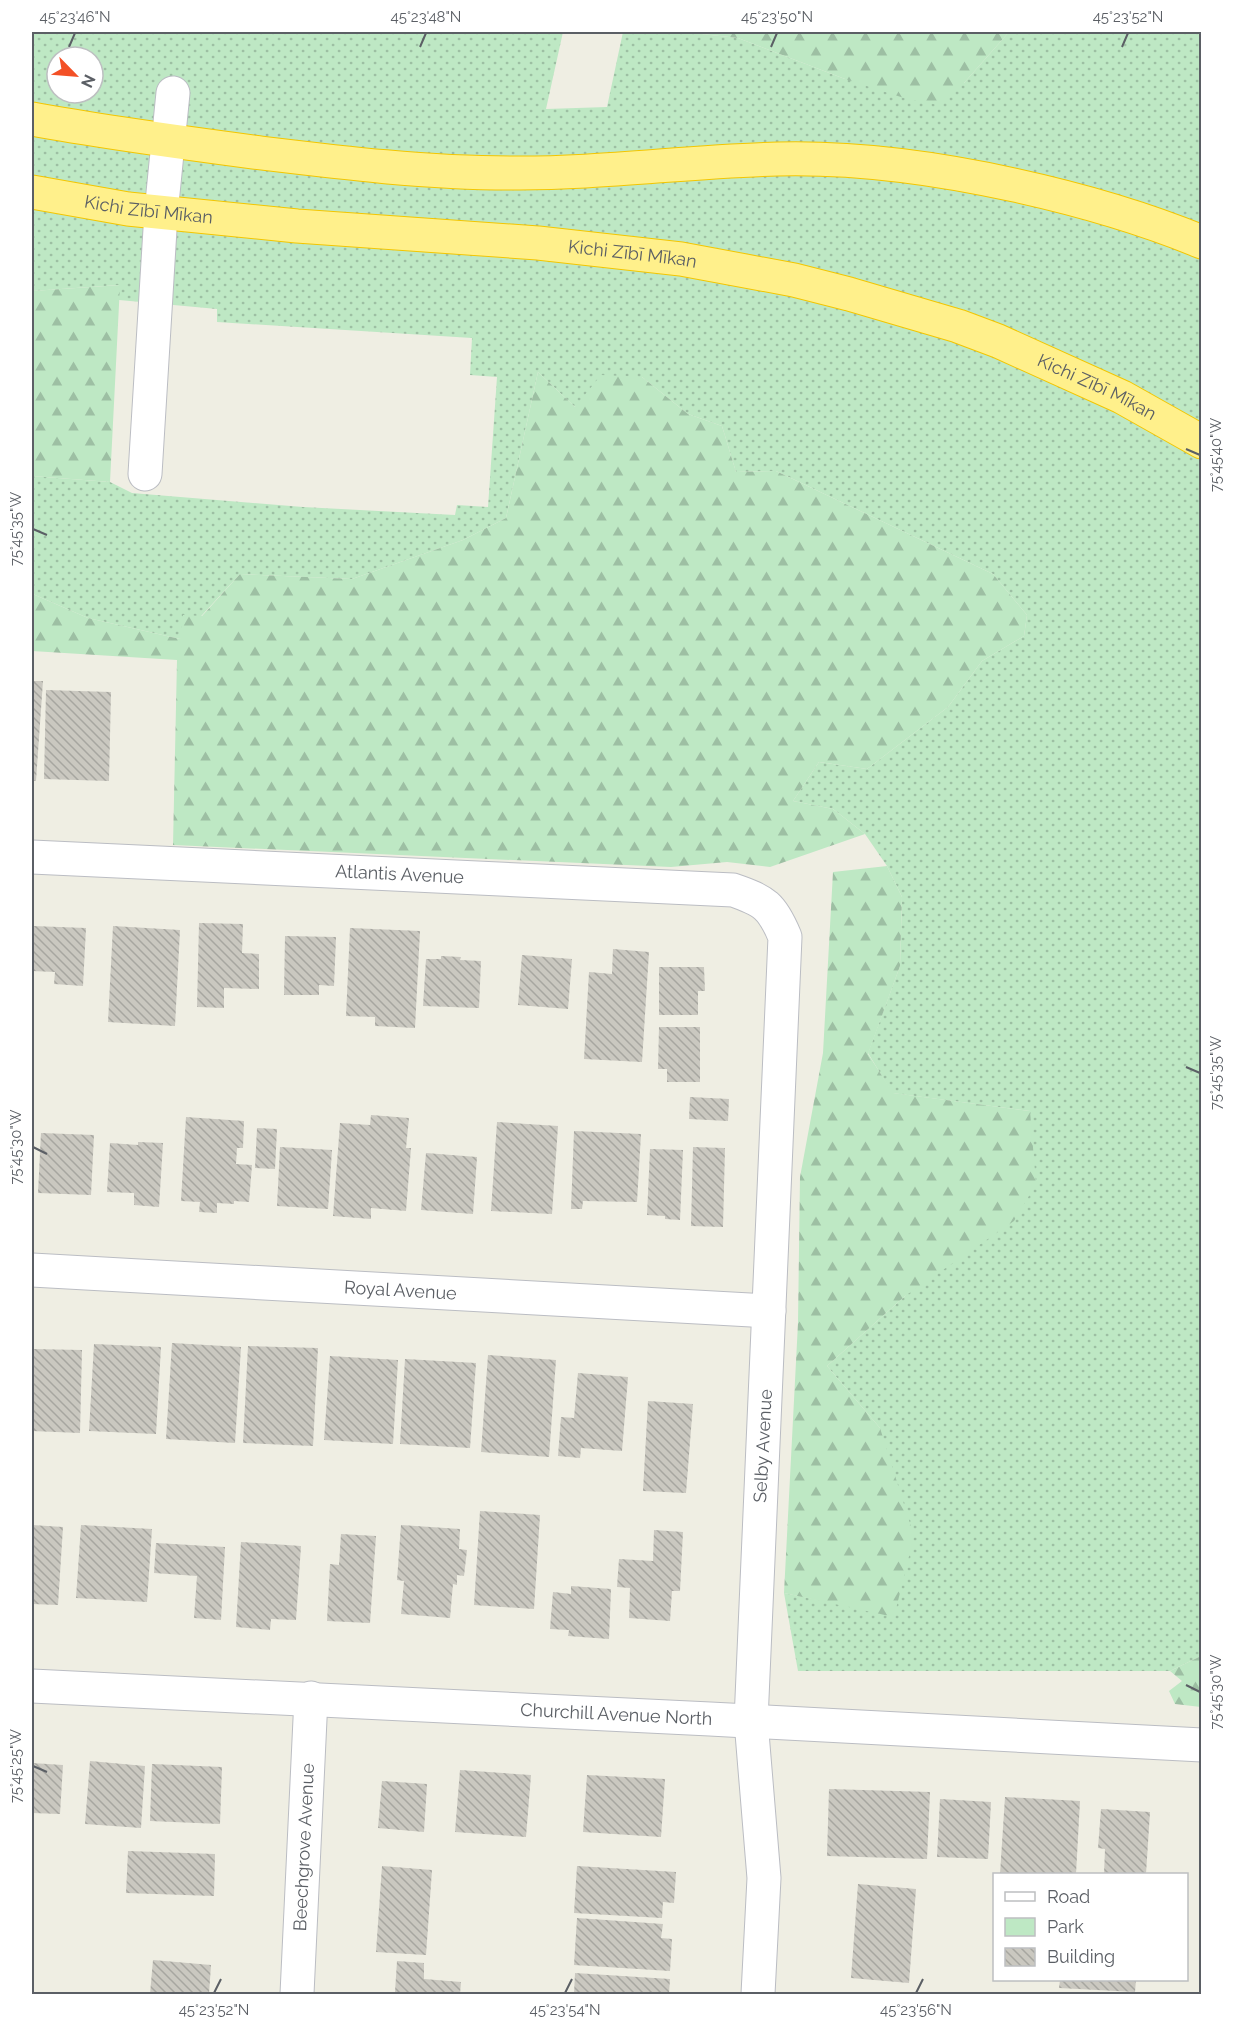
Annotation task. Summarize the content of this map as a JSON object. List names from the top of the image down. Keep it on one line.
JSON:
{"streets":{"highway":["Kichi Zībī Mīkan"],"street":["Atlantis Avenue","Royal Avenue","Selby Avenue","Churchill Avenue North","Beechgrove Avenue"]},"crossings":[["Atlantis Avenue","Selby Avenue"],["Royal Avenue","Selby Avenue"],["Selby Avenue","Churchill Avenue North"],["Churchill Avenue North","Beechgrove Avenue"]],"legend":["Road","Park","Building"],"north":"bottom right","coordinates":["45°23'46\"N","45°23'48\"N","45°23'50\"N","45°23'52\"N","75°45'40\"W","75°45'35\"W","75°45'30\"W","75°45'25\"W","45°23'54\"N","45°23'56\"N"]}
